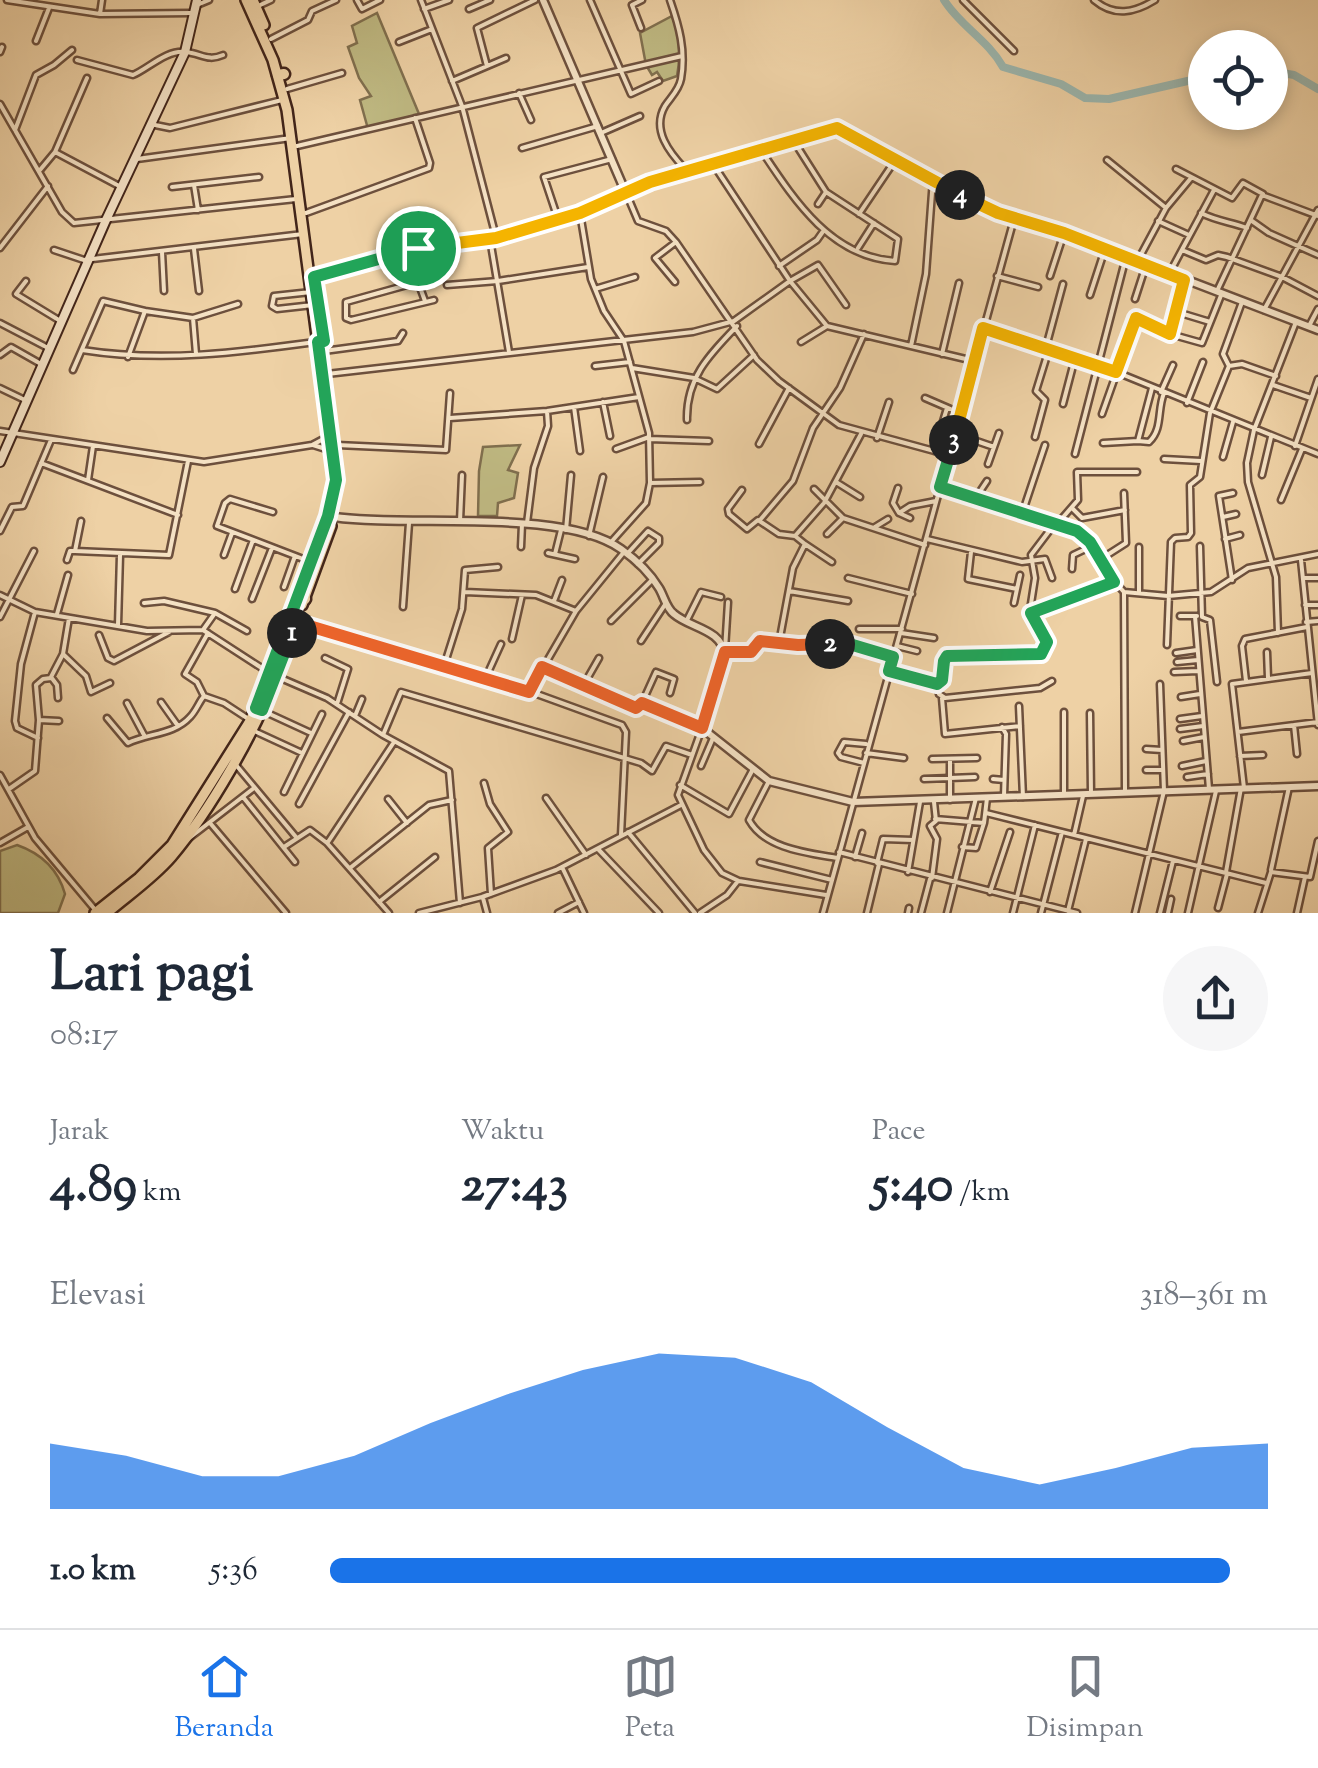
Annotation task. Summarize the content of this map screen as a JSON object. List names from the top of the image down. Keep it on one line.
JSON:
{"page":{"pins":["4","3","1","2"],"heading":["Lari pagi","08:17"],"stats":[["Jarak","4.89 km"],["Waktu","27:43"],["Pace","5:40 /km"]],"chart":["Elevasi","318–361 m"],"list":[{"name":"1.0 km","note":"5:36"}],"tabs":["Beranda","Peta","Disimpan"]}}
